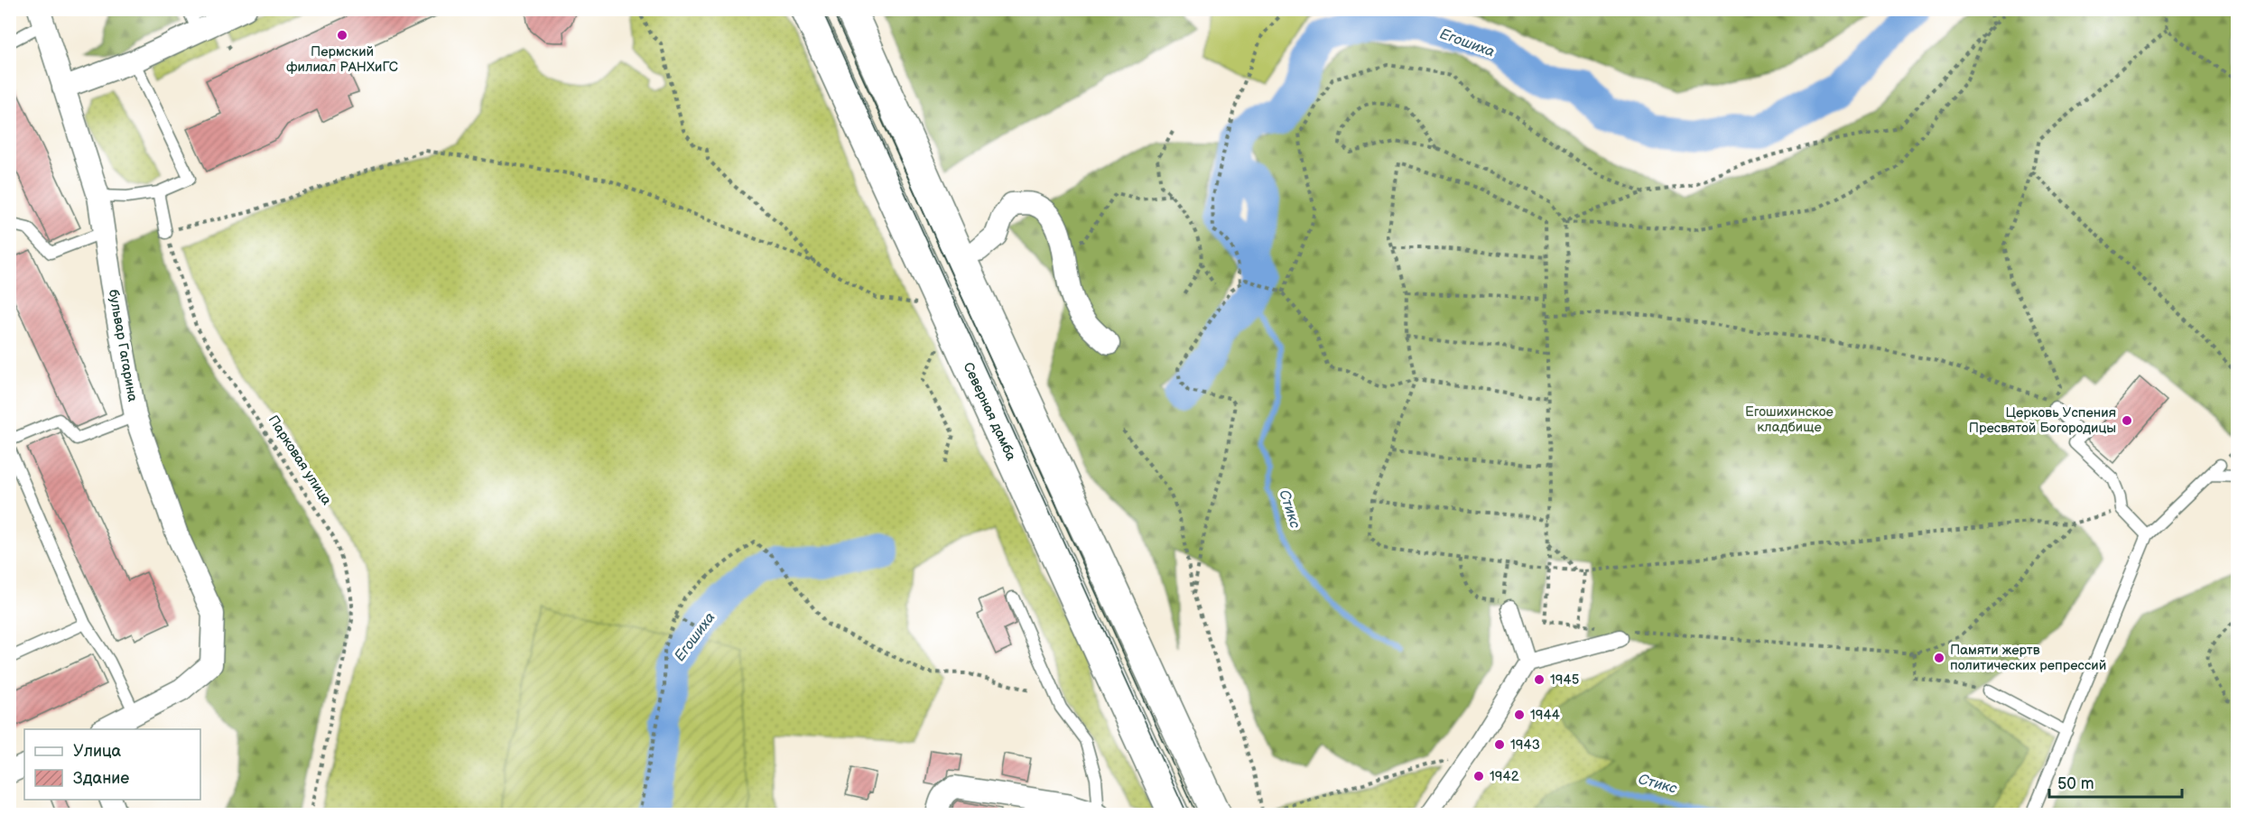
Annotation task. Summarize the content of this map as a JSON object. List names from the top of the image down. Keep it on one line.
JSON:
{"streets":{"main road":["Северная дамба"],"street":["бульвар Гагарина"],"path":["Парковая улица"]},"water":["Егошиха","Стикс"],"parks":["Егошихинское кладбище"],"places":["Пермский филиал РАНХиГС","Церковь Успения Пресвятой Богородицы","Памяти жертв политических репрессий","1945","1944","1943","1942"],"legend":["Улица","Здание"],"scale_bar":"50 m"}
